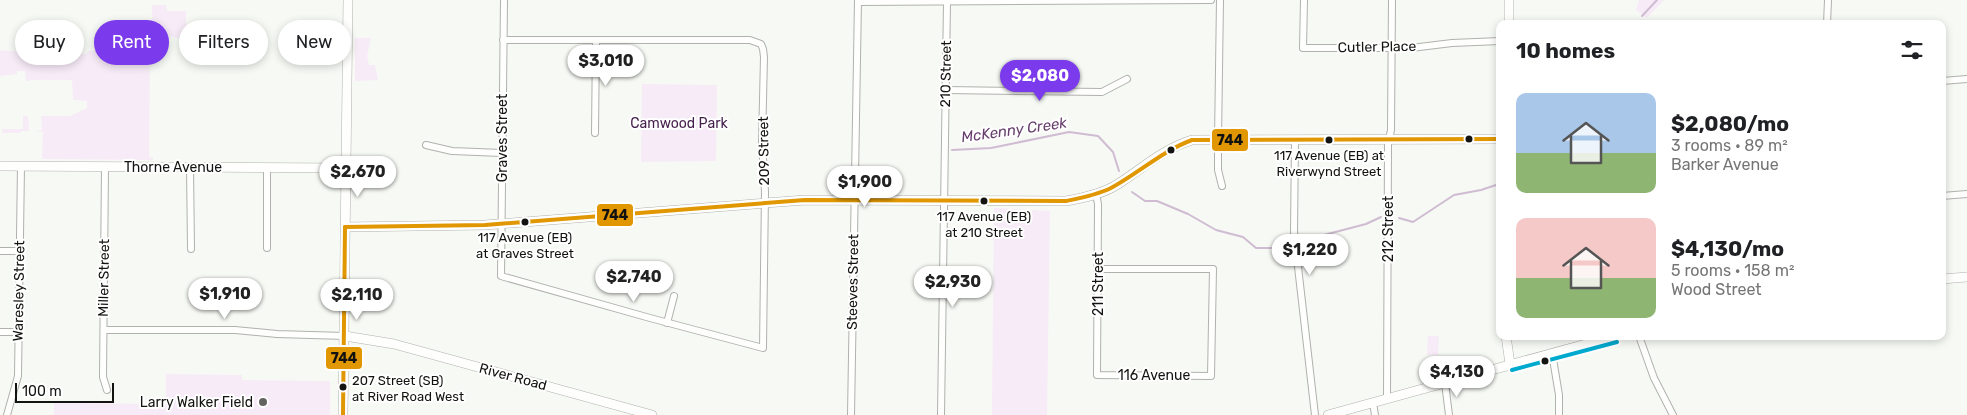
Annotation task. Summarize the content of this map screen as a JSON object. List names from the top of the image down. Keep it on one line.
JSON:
{"streets":{"street":["Cutler Place","210 Street","Graves Street","209 Street","Thorne Avenue","212 Street","Miller Street","Steeves Street","211 Street","Waresley Street","116 Avenue","River Road"]},"crossings":[["Cutler Place","212 Street"],["Graves Street","209 Street"],["Thorne Avenue","Miller Street"],["Thorne Avenue","Waresley Street"],["211 Street","116 Avenue"]],"water":["McKenny Creek"],"parks":["Camwood Park"],"places":["117 Avenue (EB) at Riverwynd Street","117 Avenue (EB) at 210 Street","117 Avenue (EB) at Graves Street","207 Street (SB) at River Road West","Larry Walker Field"],"lines":["transit line 744"],"scale_bar":"100 m","page":{"chip":["Buy","Rent","Filters","New"],"heading":"10 homes","price":["$3,010","$2,080","$2,670","$1,900","$1,220","$2,740","$2,930","$1,910","$2,110","$4,130"],"list":[{"name":"$2,080/mo","note":"3 rooms · 89 m² · Barker Avenue"},{"name":"$4,130/mo","note":"5 rooms · 158 m² · Wood Street"}],"scale":"100 m"}}
